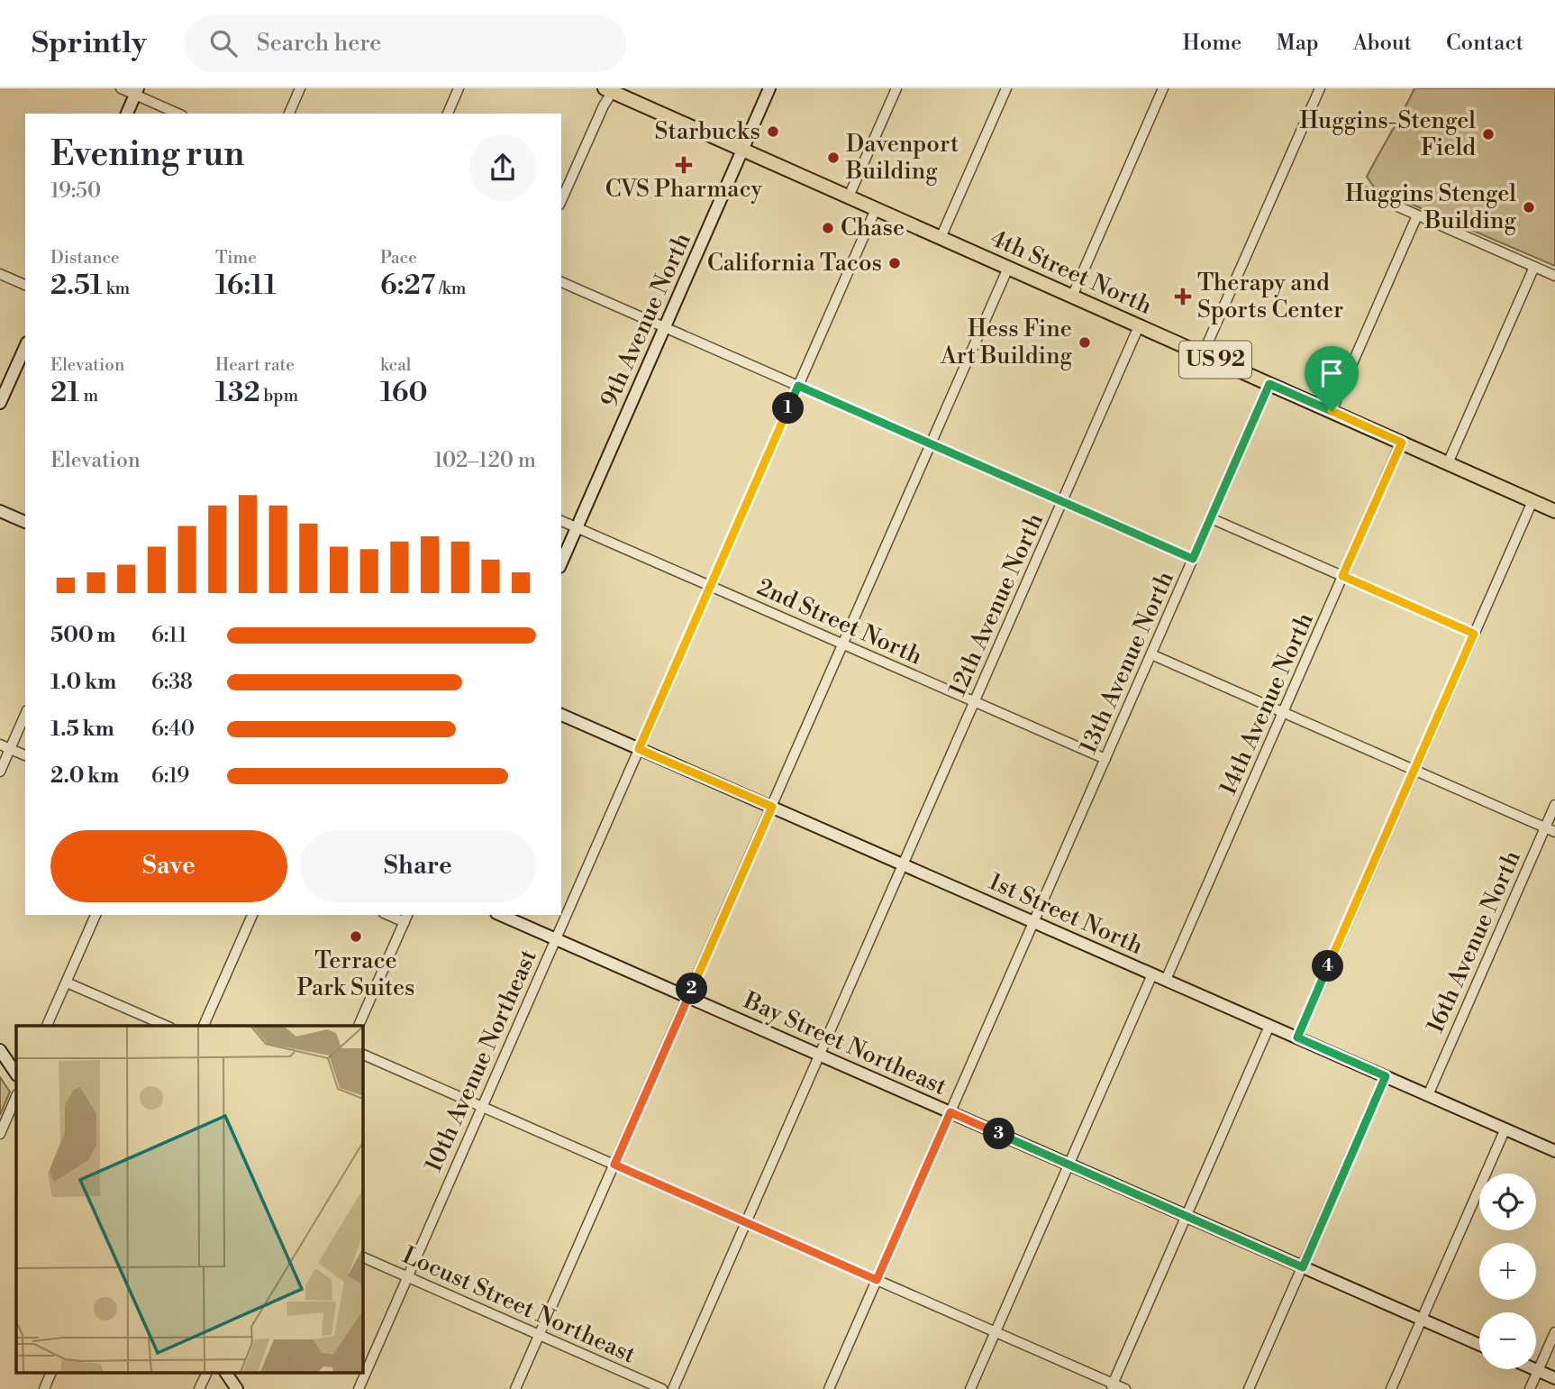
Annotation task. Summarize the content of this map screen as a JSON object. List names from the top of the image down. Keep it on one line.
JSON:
{"streets":{"main road":["4th Street North","US 92"],"street":["9th Avenue North","12th Avenue North","2nd Street North","13th Avenue North","14th Avenue North","1st Street North","16th Avenue North","Bay Street Northeast","10th Avenue Northeast","Locust Street Northeast"]},"crossings":[["4th Street North","9th Avenue North"],["4th Street North","12th Avenue North"],["4th Street North","13th Avenue North"],["4th Street North","14th Avenue North"],["4th Street North","10th Avenue Northeast"],["9th Avenue North","2nd Street North"],["12th Avenue North","2nd Street North"],["12th Avenue North","1st Street North"],["12th Avenue North","Bay Street Northeast"],["2nd Street North","13th Avenue North"],["2nd Street North","10th Avenue Northeast"],["13th Avenue North","1st Street North"],["13th Avenue North","Bay Street Northeast"],["14th Avenue North","1st Street North"],["1st Street North","16th Avenue North"],["1st Street North","10th Avenue Northeast"],["Bay Street Northeast","10th Avenue Northeast"],["10th Avenue Northeast","Locust Street Northeast"]],"places":{"other":["Starbucks","Huggins-Stengel Field","Davenport Building","Huggins Stengel Building","Chase","California Tacos","Hess Fine Art Building","Terrace Park Suites"],"health":["CVS Pharmacy","Therapy and Sports Center"]},"page":{"header":"Sprintly","search":"Search here","nav":["Home","Map","About","Contact"],"heading":["Evening run","19:50"],"stats":[["Distance","2.51 km"],["Time","16:11"],["Pace","6:27 /km"],["Elevation","21 m"],["Heart rate","132 bpm"],["kcal","160"]],"pins":["1","4","2","3"],"chart":["Elevation","102–120 m"],"list":[{"name":"500 m","note":"6:11"},{"name":"1.0 km","note":"6:38"},{"name":"1.5 km","note":"6:40"},{"name":"2.0 km","note":"6:19"}],"buttons":["Save","Share"],"map_buttons":["+","−"]}}
